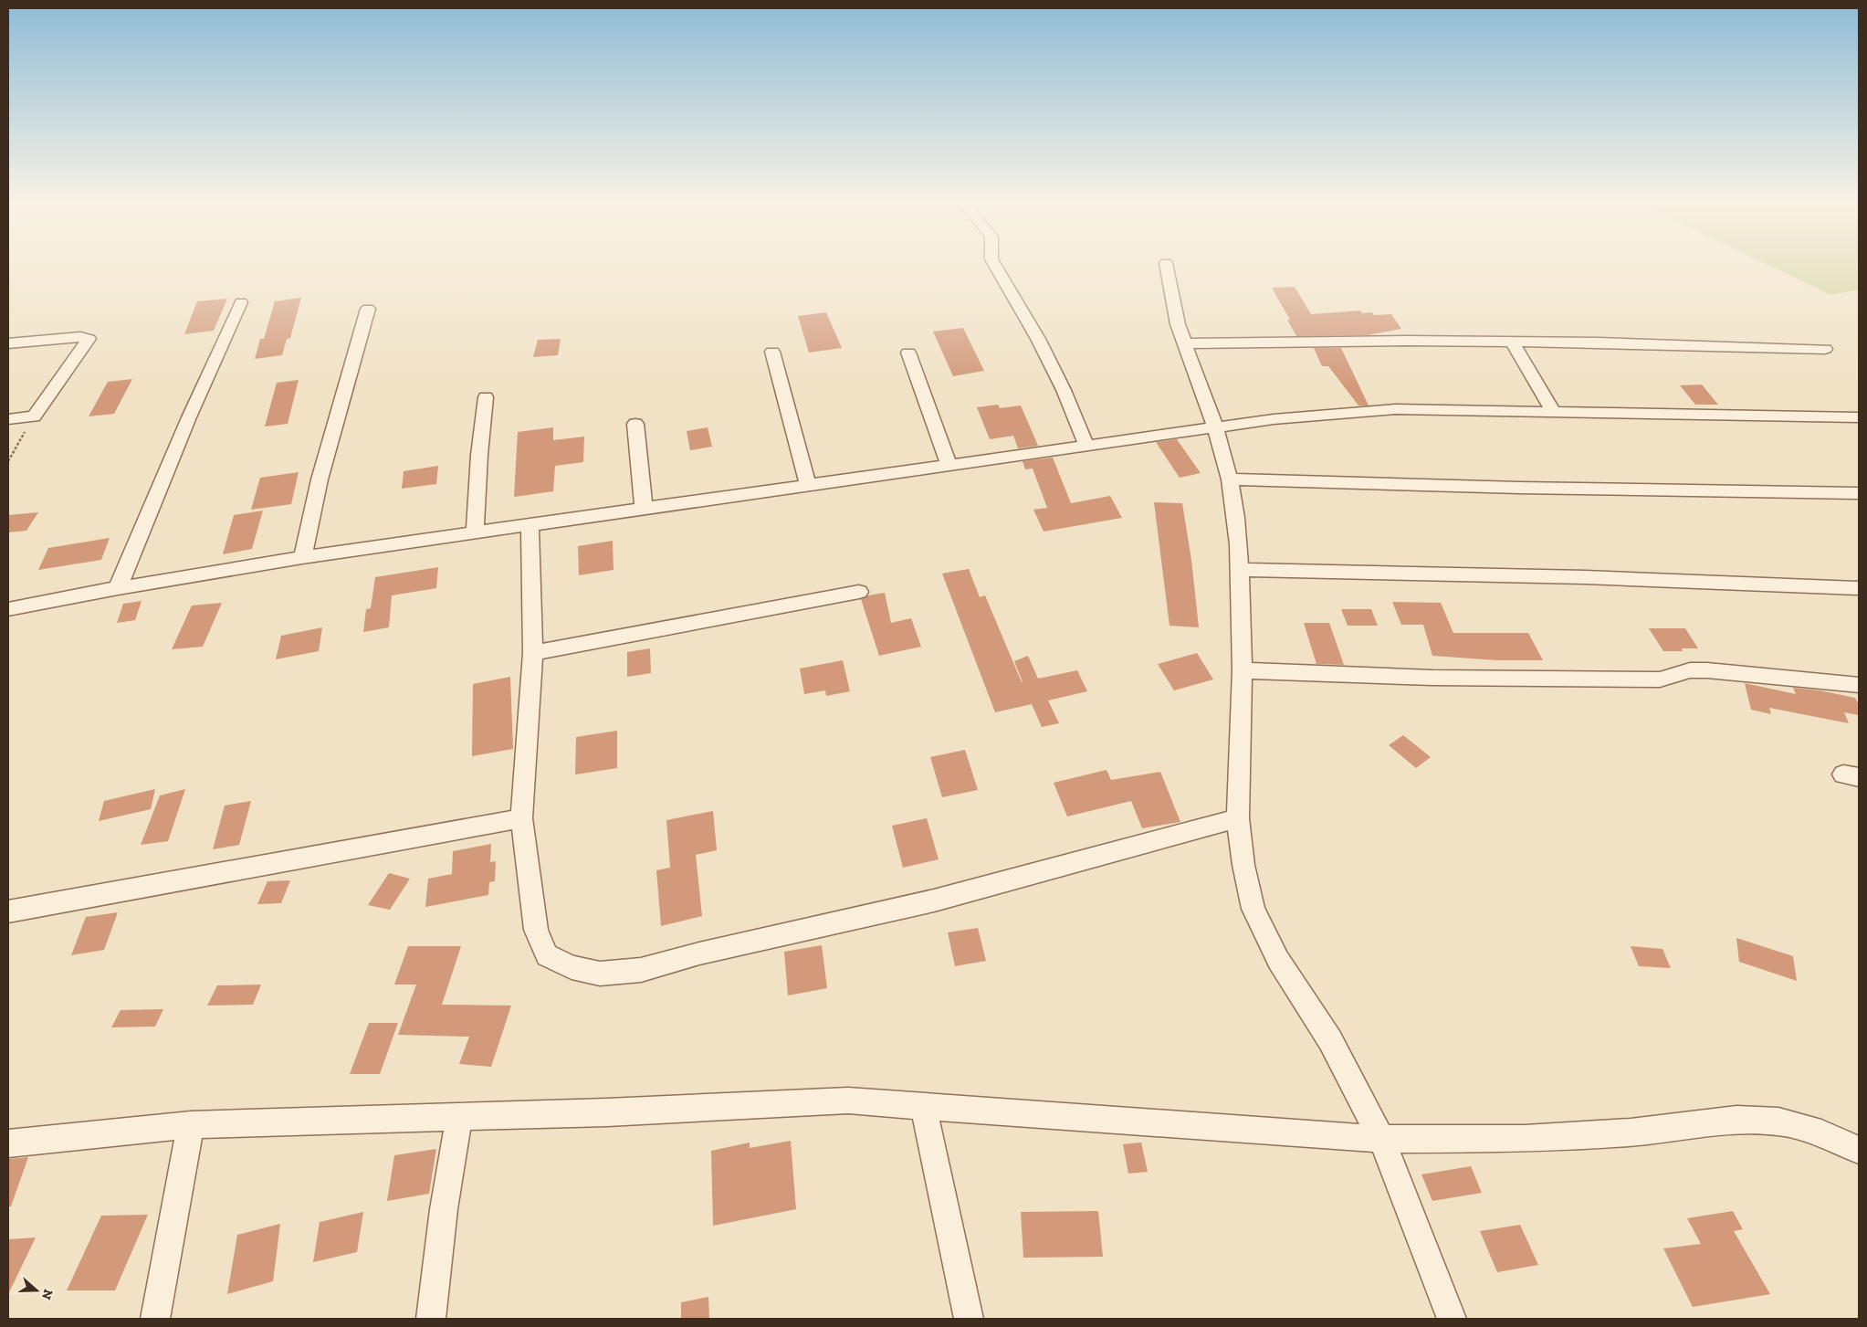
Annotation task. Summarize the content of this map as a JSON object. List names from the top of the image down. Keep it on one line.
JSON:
{"north":"right"}
